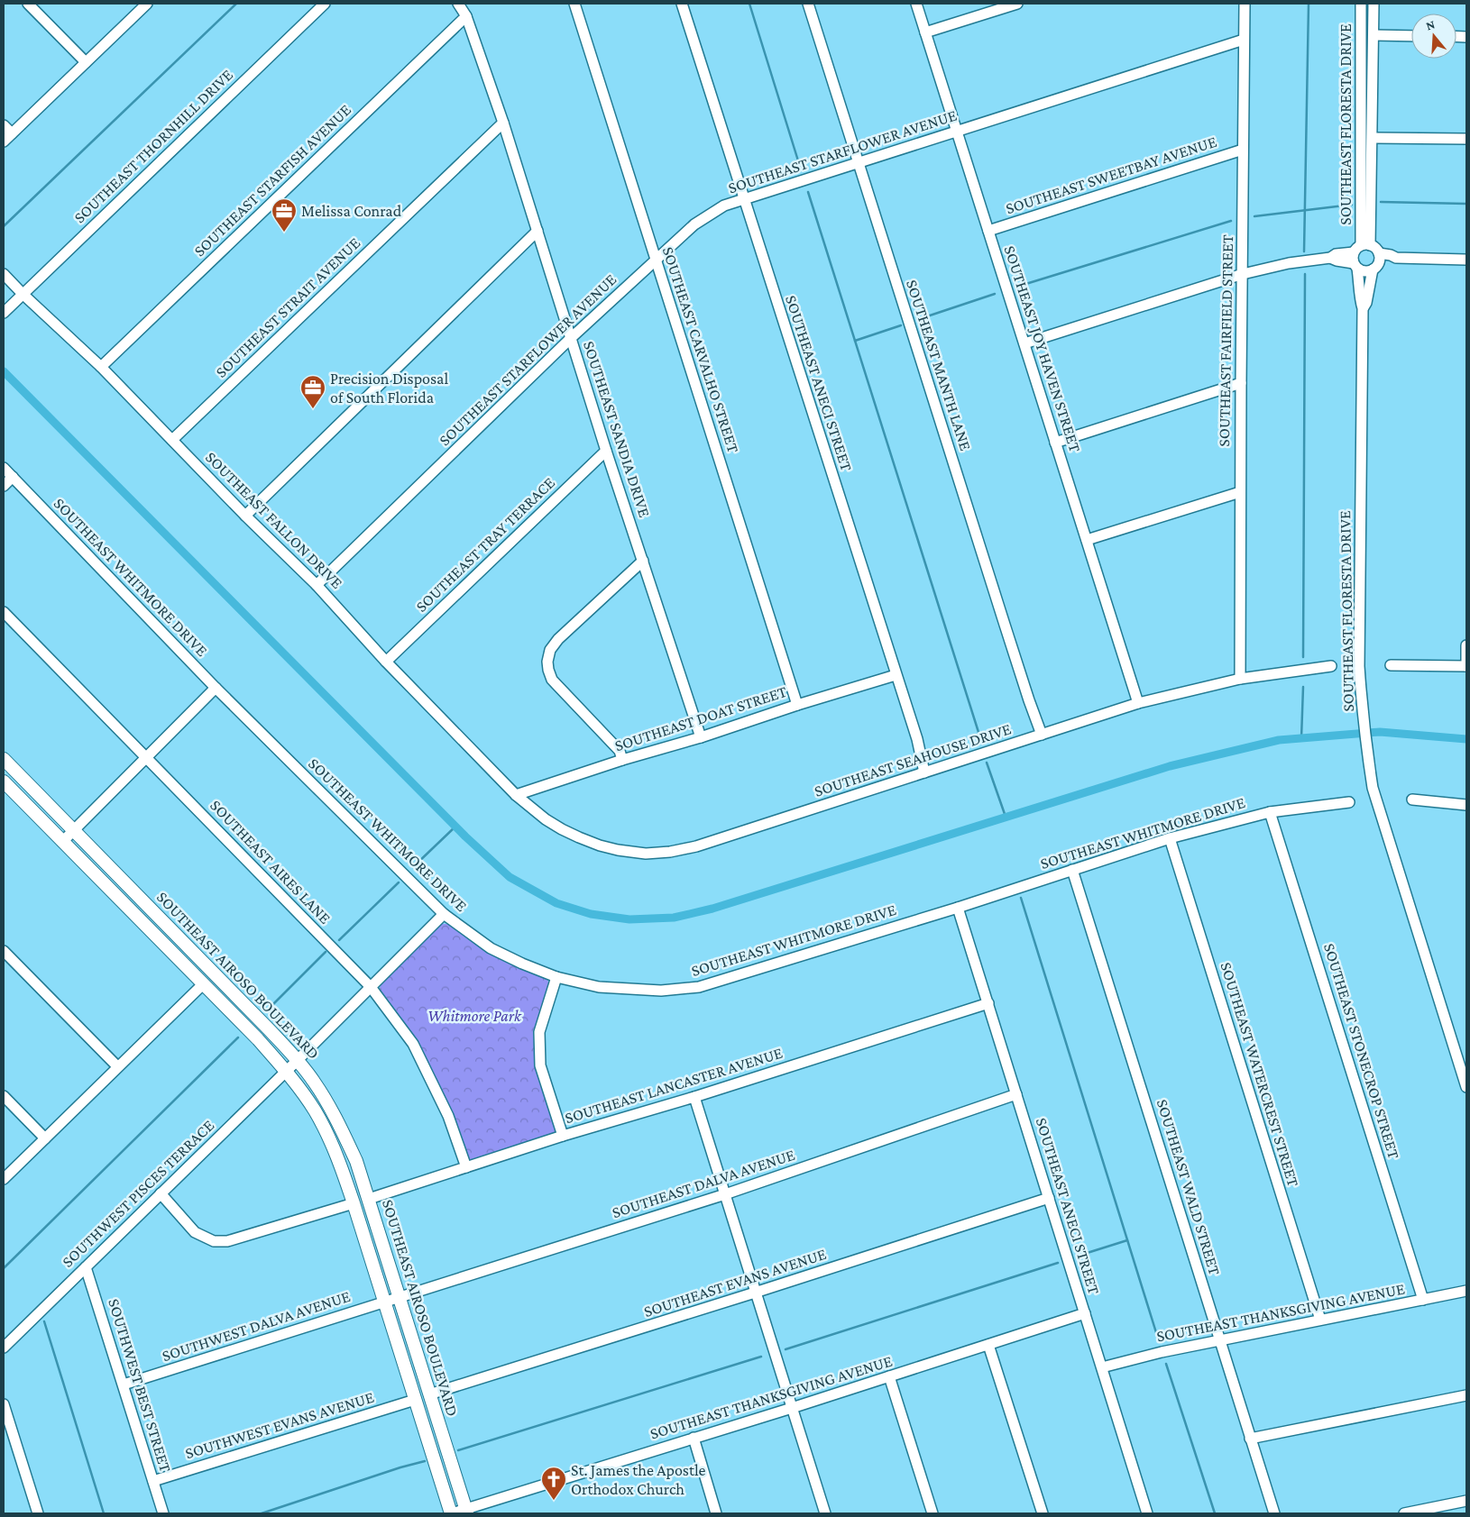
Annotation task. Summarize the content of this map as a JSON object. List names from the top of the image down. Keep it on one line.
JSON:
{"streets":{"main road":["SOUTHEAST AIROSO BOULEVARD"],"street":["SOUTHEAST FLORESTA DRIVE","SOUTHEAST THORNHILL DRIVE","SOUTHEAST STARFLOWER AVENUE","SOUTHEAST SWEETBAY AVENUE","SOUTHEAST STARFISH AVENUE","SOUTHEAST STRAIT AVENUE","SOUTHEAST FAIRFIELD STREET","SOUTHEAST JOY HAVEN STREET","SOUTHEAST CARVALHO STREET","SOUTHEAST MANTH LANE","SOUTHEAST ANECI STREET","SOUTHEAST SANDIA DRIVE","SOUTHEAST FALLON DRIVE","SOUTHEAST TRAY TERRACE","SOUTHEAST WHITMORE DRIVE","SOUTHEAST DOAT STREET","SOUTHEAST SEAHOUSE DRIVE","SOUTHEAST AIRES LANE","SOUTHEAST STONECROP STREET","SOUTHEAST WATERCREST STREET","SOUTHEAST LANCASTER AVENUE","SOUTHEAST DALVA AVENUE","SOUTHEAST WALD STREET","SOUTHWEST PISCES TERRACE","SOUTHEAST EVANS AVENUE","SOUTHEAST THANKSGIVING AVENUE","SOUTHWEST DALVA AVENUE","SOUTHWEST BEST STREET","SOUTHWEST EVANS AVENUE"]},"crossings":[["SOUTHEAST THORNHILL DRIVE","SOUTHEAST FALLON DRIVE"],["SOUTHEAST STARFLOWER AVENUE","SOUTHEAST FAIRFIELD STREET"],["SOUTHEAST STARFLOWER AVENUE","SOUTHEAST JOY HAVEN STREET"],["SOUTHEAST STARFLOWER AVENUE","SOUTHEAST CARVALHO STREET"],["SOUTHEAST STARFLOWER AVENUE","SOUTHEAST MANTH LANE"],["SOUTHEAST STARFLOWER AVENUE","SOUTHEAST ANECI STREET"],["SOUTHEAST STARFLOWER AVENUE","SOUTHEAST SANDIA DRIVE"],["SOUTHEAST STARFLOWER AVENUE","SOUTHEAST FALLON DRIVE"],["SOUTHEAST SWEETBAY AVENUE","SOUTHEAST FAIRFIELD STREET"],["SOUTHEAST SWEETBAY AVENUE","SOUTHEAST JOY HAVEN STREET"],["SOUTHEAST STARFISH AVENUE","SOUTHEAST SANDIA DRIVE"],["SOUTHEAST STARFISH AVENUE","SOUTHEAST FALLON DRIVE"],["SOUTHEAST STRAIT AVENUE","SOUTHEAST SANDIA DRIVE"],["SOUTHEAST STRAIT AVENUE","SOUTHEAST FALLON DRIVE"],["SOUTHEAST FAIRFIELD STREET","SOUTHEAST SEAHOUSE DRIVE"],["SOUTHEAST JOY HAVEN STREET","SOUTHEAST SEAHOUSE DRIVE"],["SOUTHEAST CARVALHO STREET","SOUTHEAST DOAT STREET"],["SOUTHEAST MANTH LANE","SOUTHEAST SEAHOUSE DRIVE"],["SOUTHEAST ANECI STREET","SOUTHEAST WHITMORE DRIVE"],["SOUTHEAST ANECI STREET","SOUTHEAST DOAT STREET"],["SOUTHEAST ANECI STREET","SOUTHEAST SEAHOUSE DRIVE"],["SOUTHEAST ANECI STREET","SOUTHEAST LANCASTER AVENUE"],["SOUTHEAST ANECI STREET","SOUTHEAST DALVA AVENUE"],["SOUTHEAST ANECI STREET","SOUTHEAST EVANS AVENUE"],["SOUTHEAST ANECI STREET","SOUTHEAST THANKSGIVING AVENUE"],["SOUTHEAST SANDIA DRIVE","SOUTHEAST TRAY TERRACE"],["SOUTHEAST SANDIA DRIVE","SOUTHEAST DOAT STREET"],["SOUTHEAST FALLON DRIVE","SOUTHEAST TRAY TERRACE"],["SOUTHEAST FALLON DRIVE","SOUTHEAST DOAT STREET"],["SOUTHEAST FALLON DRIVE","SOUTHEAST SEAHOUSE DRIVE"],["SOUTHEAST WHITMORE DRIVE","SOUTHEAST STONECROP STREET"],["SOUTHEAST WHITMORE DRIVE","SOUTHEAST WATERCREST STREET"],["SOUTHEAST WHITMORE DRIVE","SOUTHEAST WALD STREET"],["SOUTHEAST WHITMORE DRIVE","SOUTHWEST PISCES TERRACE"],["SOUTHEAST DOAT STREET","SOUTHEAST SEAHOUSE DRIVE"],["SOUTHEAST AIRES LANE","SOUTHEAST LANCASTER AVENUE"],["SOUTHEAST AIRES LANE","SOUTHWEST PISCES TERRACE"],["SOUTHEAST AIROSO BOULEVARD","SOUTHEAST LANCASTER AVENUE"],["SOUTHEAST AIROSO BOULEVARD","SOUTHEAST DALVA AVENUE"],["SOUTHEAST AIROSO BOULEVARD","SOUTHWEST PISCES TERRACE"],["SOUTHEAST AIROSO BOULEVARD","SOUTHEAST EVANS AVENUE"],["SOUTHEAST AIROSO BOULEVARD","SOUTHEAST THANKSGIVING AVENUE"],["SOUTHEAST AIROSO BOULEVARD","SOUTHWEST DALVA AVENUE"],["SOUTHEAST AIROSO BOULEVARD","SOUTHWEST EVANS AVENUE"],["SOUTHEAST STONECROP STREET","SOUTHEAST THANKSGIVING AVENUE"],["SOUTHEAST WATERCREST STREET","SOUTHEAST THANKSGIVING AVENUE"],["SOUTHEAST DALVA AVENUE","SOUTHWEST DALVA AVENUE"],["SOUTHEAST WALD STREET","SOUTHEAST THANKSGIVING AVENUE"],["SOUTHWEST PISCES TERRACE","SOUTHWEST BEST STREET"],["SOUTHWEST DALVA AVENUE","SOUTHWEST BEST STREET"],["SOUTHWEST BEST STREET","SOUTHWEST EVANS AVENUE"]],"parks":["Whitmore Park"],"places":{"office":["Melissa Conrad","Precision Disposal of South Florida"],"church":["St. James the Apostle Orthodox Church"]},"north":"top"}
